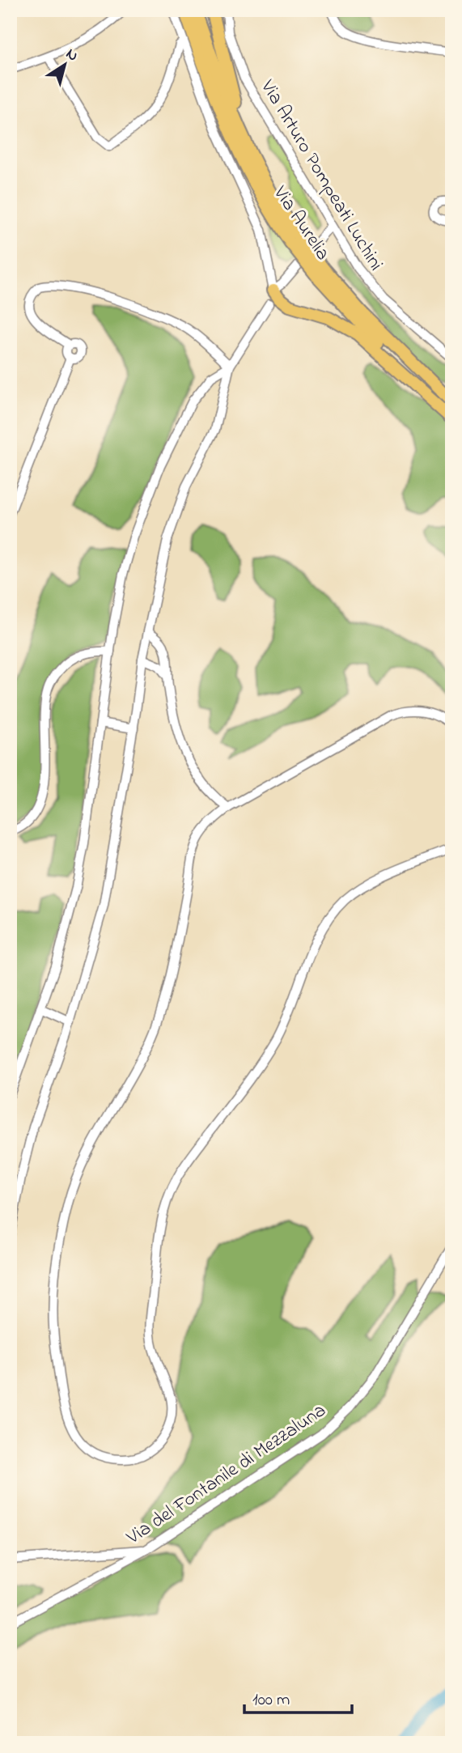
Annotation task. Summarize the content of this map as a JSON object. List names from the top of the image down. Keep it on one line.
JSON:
{"streets":{"highway":["Via Aurelia"],"street":["Via Arturo Pompeati Luchini","Via del Fontanile di Mezzaluna"]},"scale_bar":"100 m","north":"top right"}
